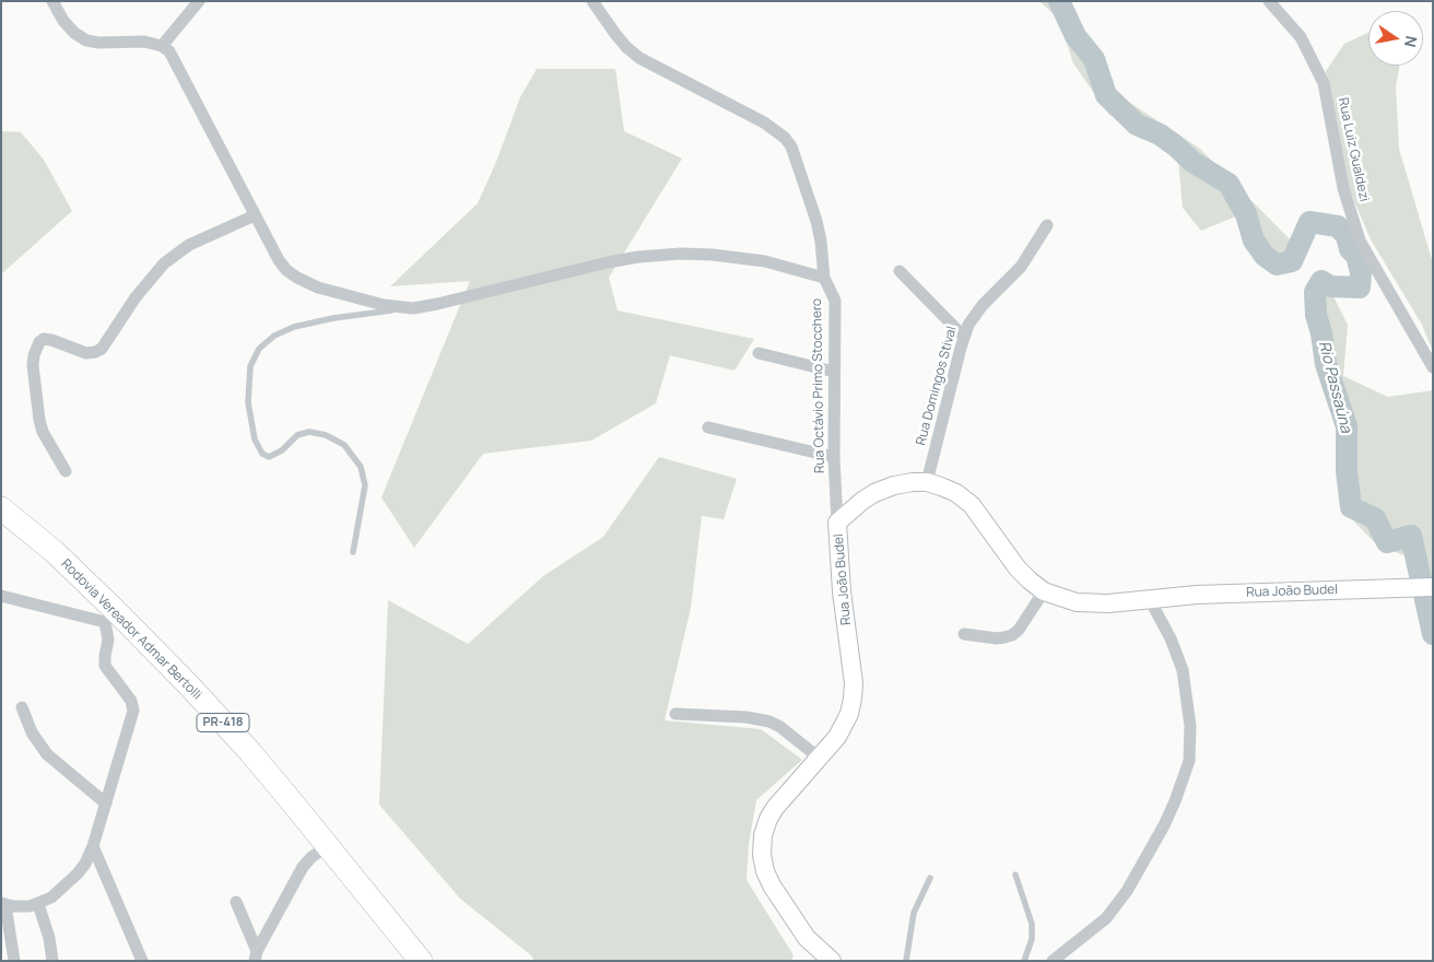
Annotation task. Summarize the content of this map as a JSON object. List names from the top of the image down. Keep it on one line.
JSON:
{"streets":{"highway":["Rodovia Vereador Admar Bertolli","PR-418"],"street":["Rua Luiz Gualdezi","Rua Octávio Primo Stocchero","Rua Domingos Stival","Rua João Budel"]},"crossings":[["Rua Octávio Primo Stocchero","Rua João Budel"],["Rua Domingos Stival","Rua João Budel"]],"water":["Rio Passaúna"],"north":"right"}
